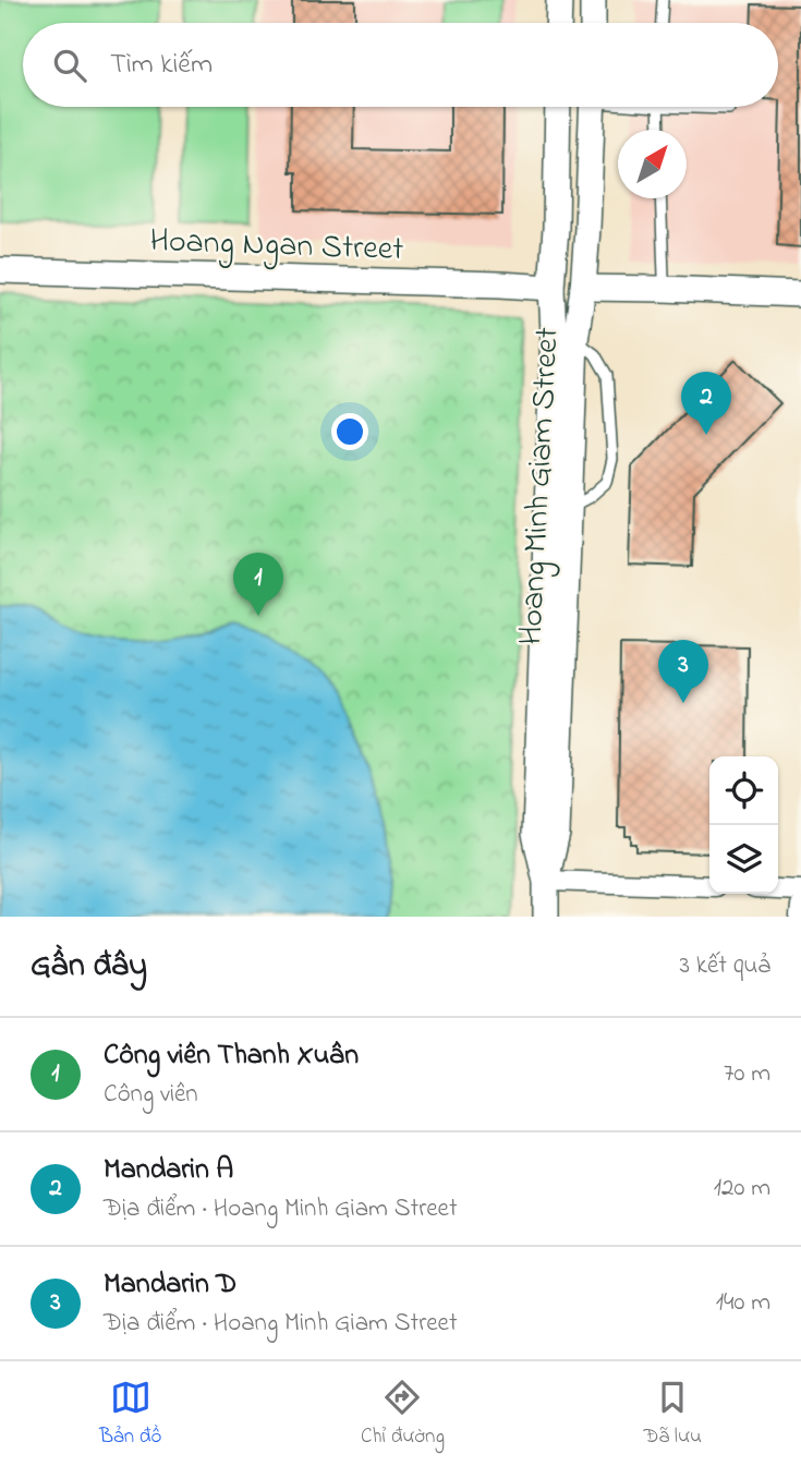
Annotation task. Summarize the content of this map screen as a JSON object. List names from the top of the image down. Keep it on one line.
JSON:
{"streets":{"street":["Hoang Ngan Street","Hoang Minh Giam Street"]},"crossings":[["Hoang Ngan Street","Hoang Minh Giam Street"]],"north":"top right","page":{"search":"Tìm kiếm","pins":["2","1","3"],"heading":["Gần đây","3 kết quả"],"list":[{"mark":"1","name":"Công viên Thanh Xuân","note":"Công viên","value":"70 m"},{"mark":"2","name":"Mandarin A","note":"Địa điểm · Hoang Minh Giam Street","value":"120 m"},{"mark":"3","name":"Mandarin D","note":"Địa điểm · Hoang Minh Giam Street","value":"140 m"}],"nav":["Bản đồ","Chỉ đường","Đã lưu"]}}
